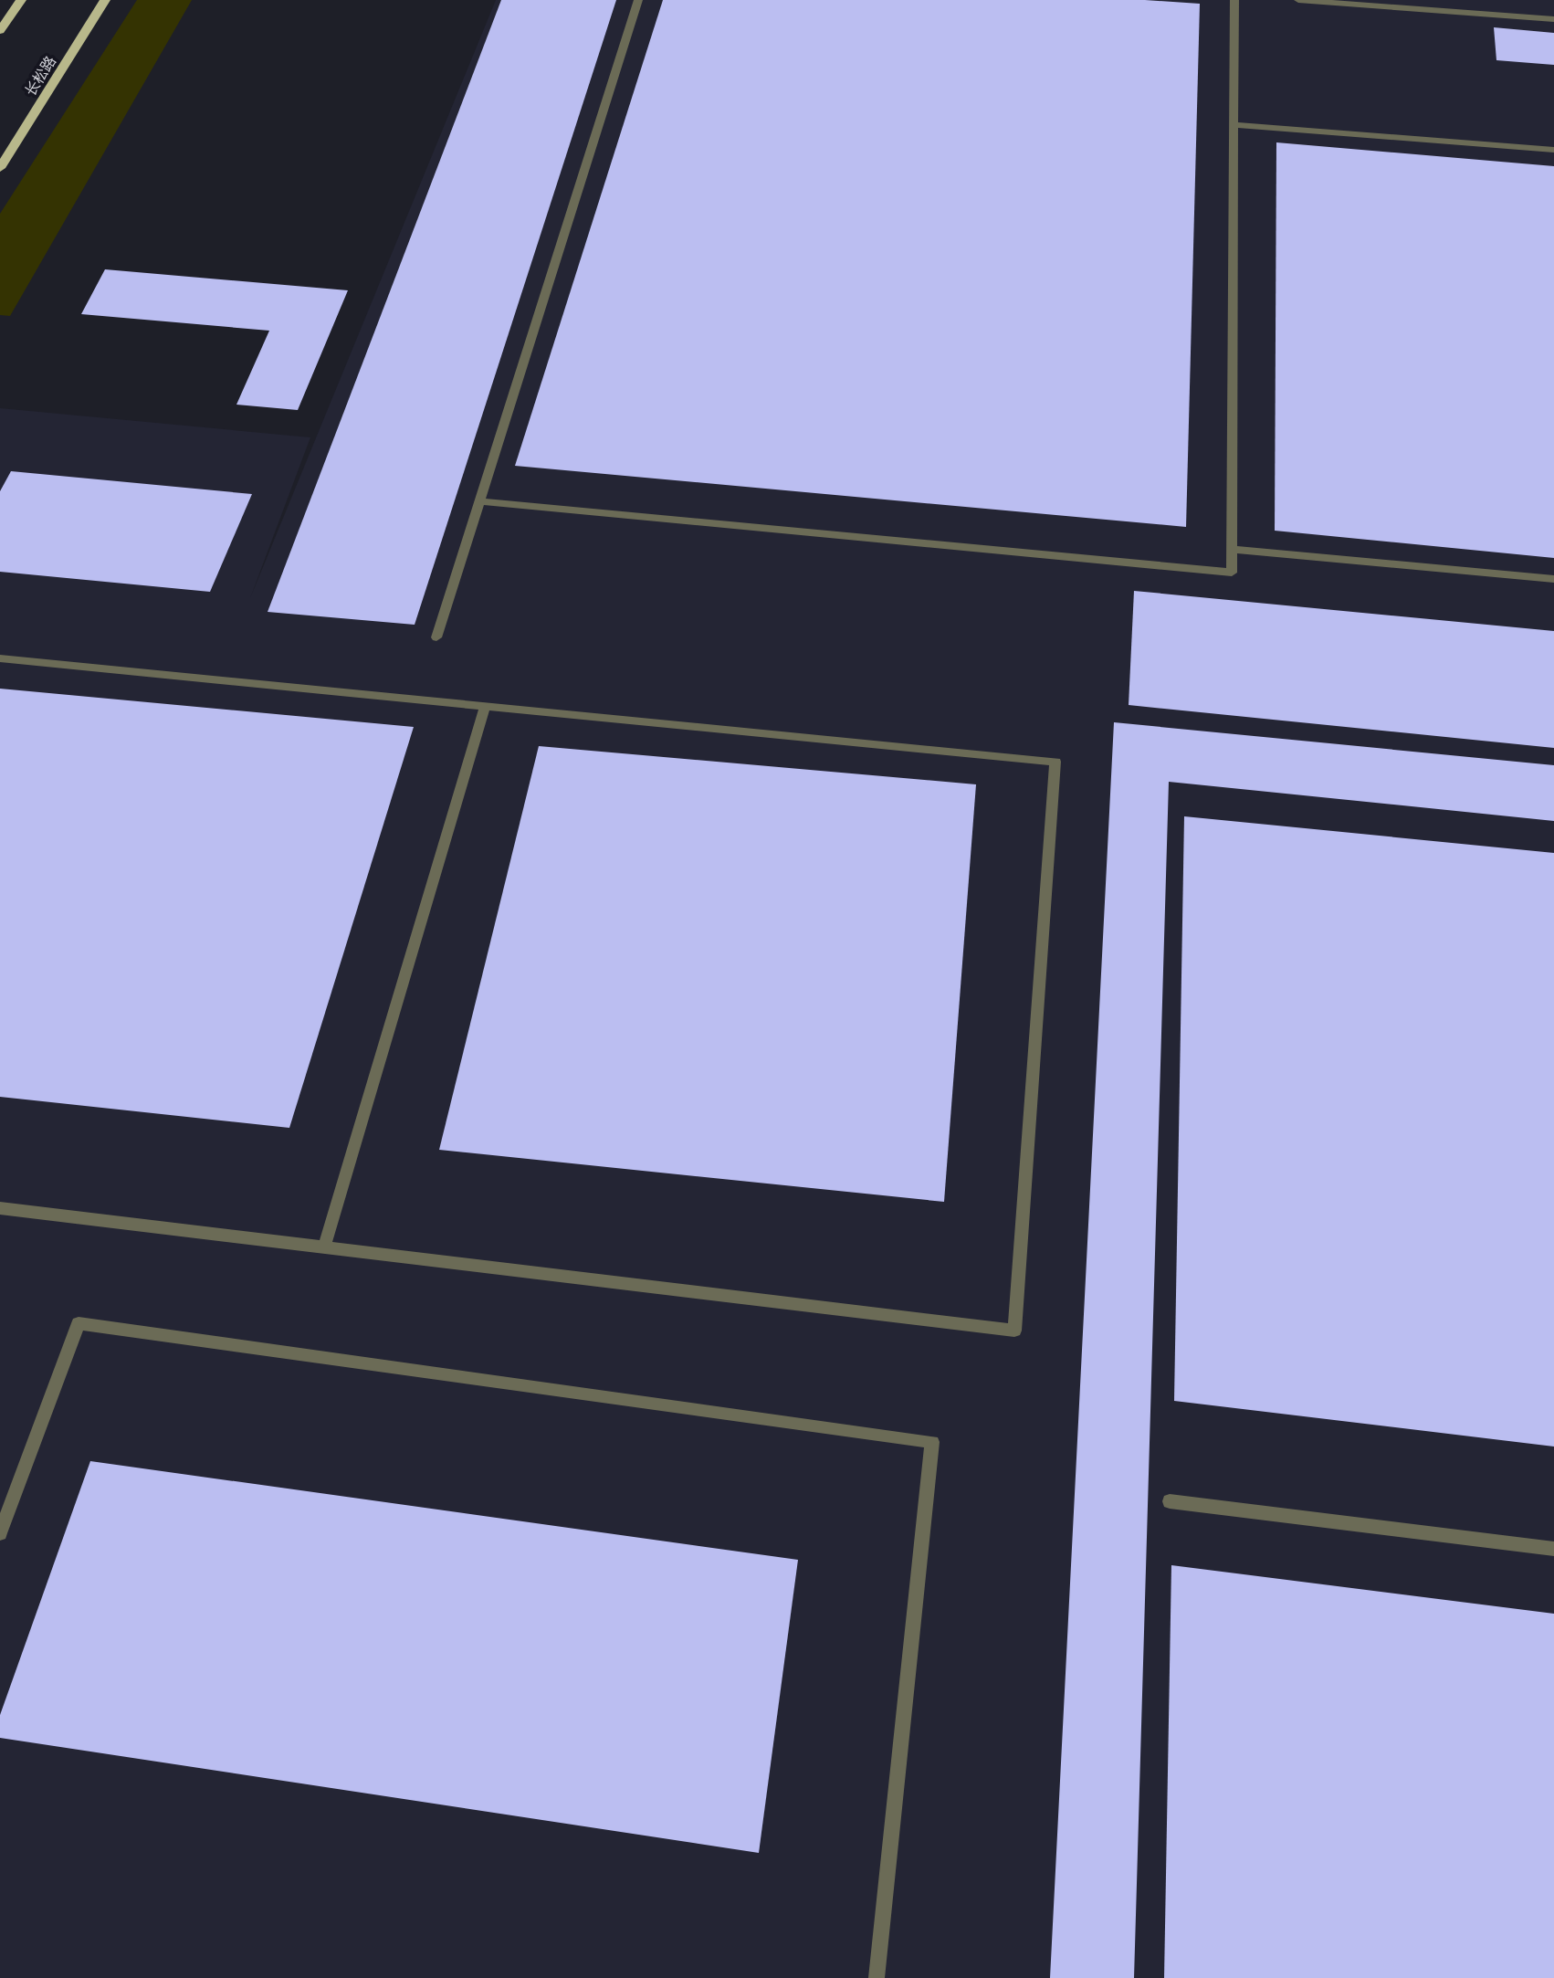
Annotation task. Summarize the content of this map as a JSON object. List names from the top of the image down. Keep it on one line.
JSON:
{"streets":{"main road":["长松路"]}}
